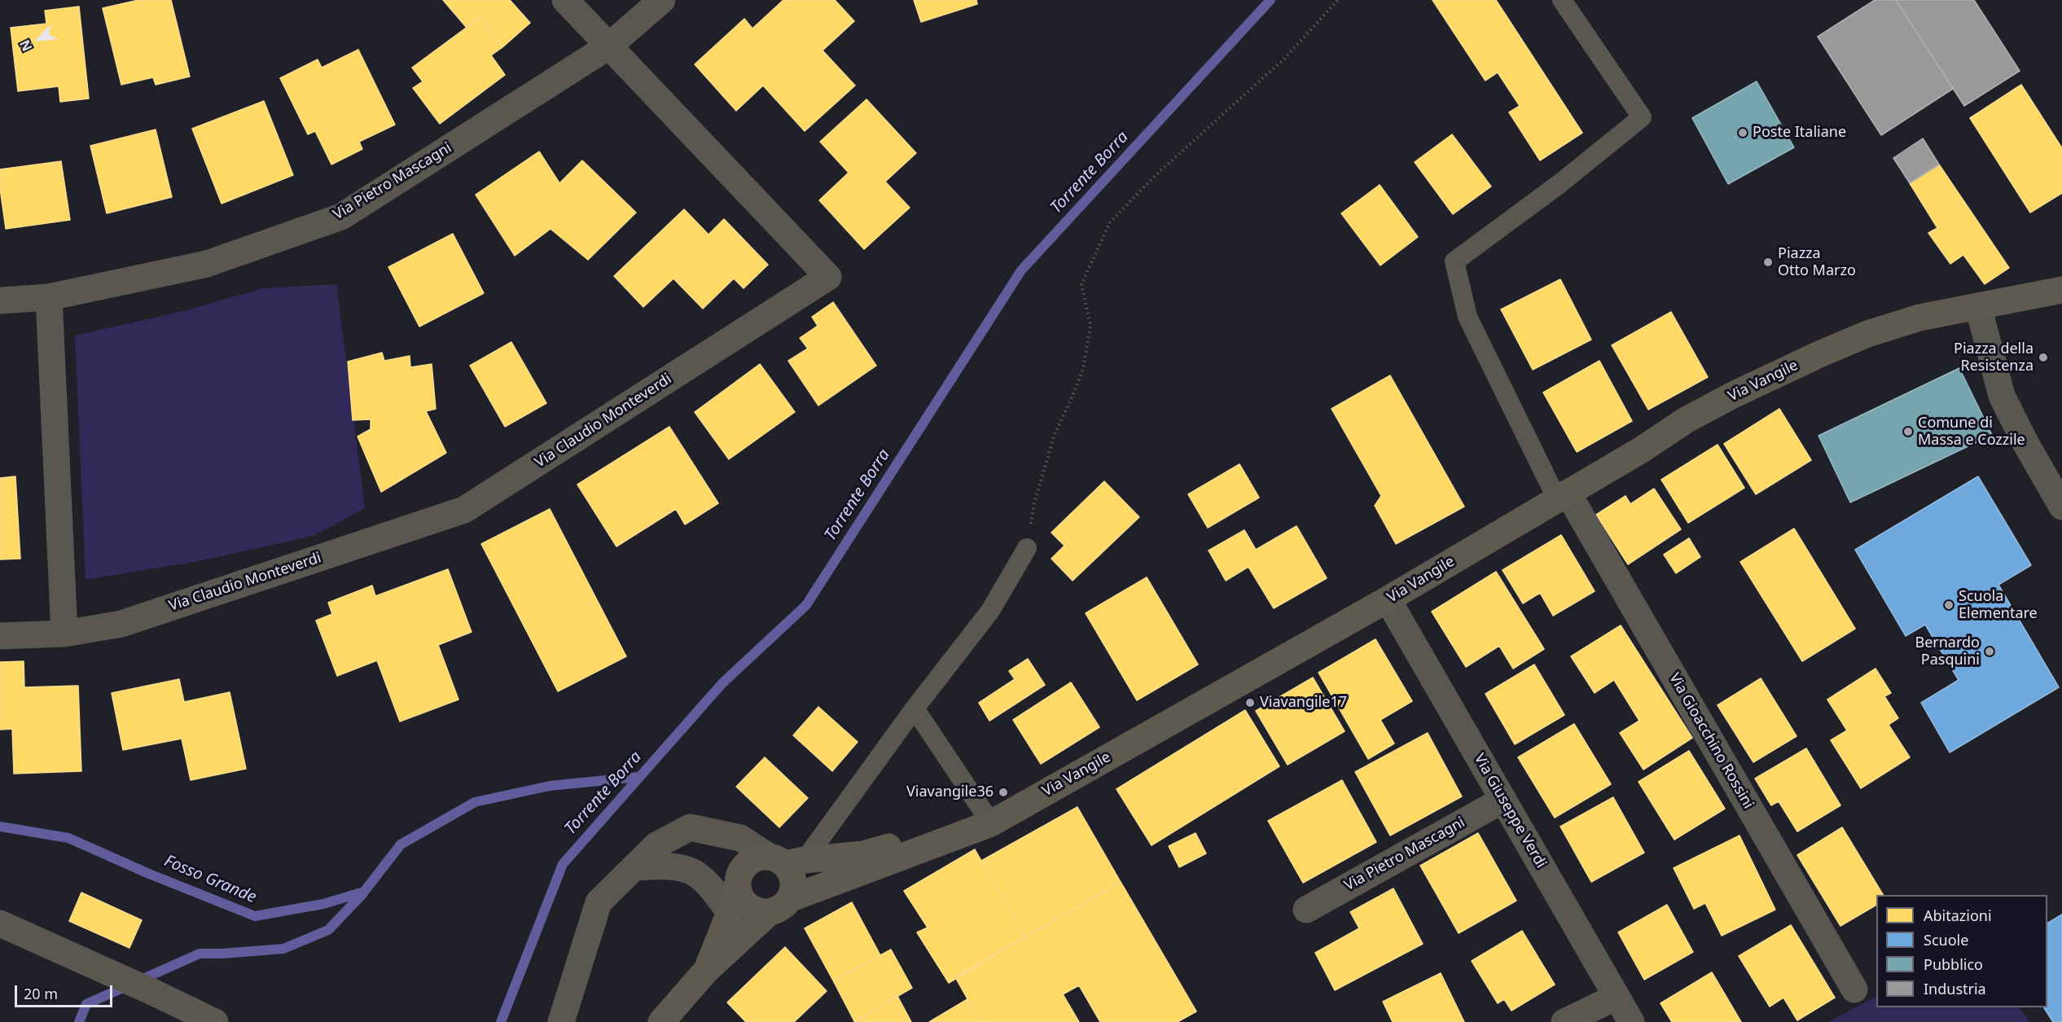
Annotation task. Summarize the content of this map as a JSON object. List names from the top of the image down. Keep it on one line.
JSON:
{"streets":{"street":["Via Pietro Mascagni","Via Vangile","Via Claudio Monteverdi","Via Gioacchino Rossini","Via Giuseppe Verdi"]},"crossings":[["Via Pietro Mascagni","Via Claudio Monteverdi"],["Via Pietro Mascagni","Via Giuseppe Verdi"],["Via Vangile","Via Gioacchino Rossini"],["Via Vangile","Via Giuseppe Verdi"]],"water":["Torrente Borra","Fosso Grande"],"places":["Poste Italiane","Piazza Otto Marzo","Piazza della Resistenza","Comune di Massa e Cozzile","Scuola Elementare","Bernardo Pasquini","Viavangile17","Viavangile36"],"legend":["Abitazioni","Scuole","Pubblico","Industria"],"scale_bar":"20 m","north":"bottom left"}
